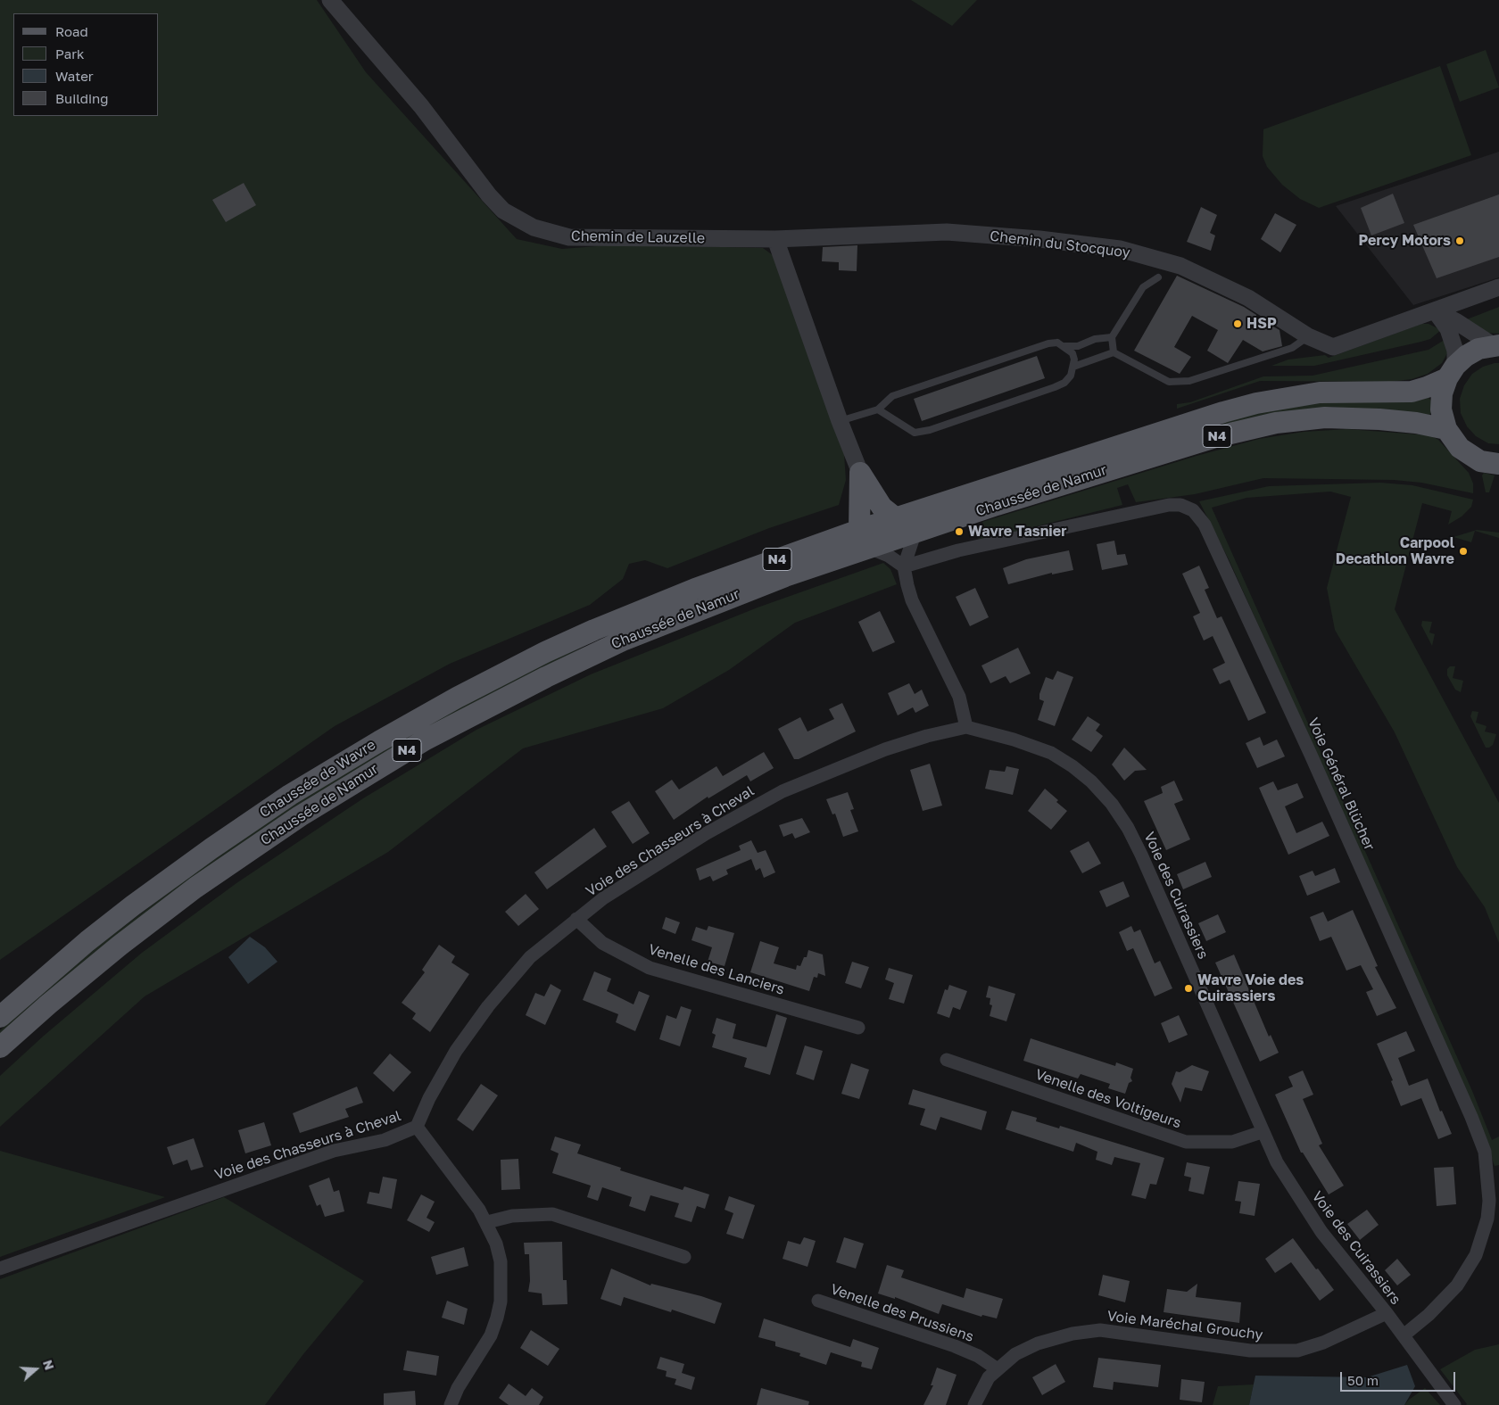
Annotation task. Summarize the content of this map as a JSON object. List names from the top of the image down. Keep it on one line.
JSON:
{"streets":{"main road":["N4","Chaussée de Namur","Chaussée de Wavre"],"street":["Chemin de Lauzelle","Chemin du Stocquoy","Voie Général Blücher","Voie des Chasseurs à Cheval","Voie des Cuirassiers","Venelle des Lanciers","Venelle des Voltigeurs","Venelle des Prussiens","Voie Maréchal Grouchy"]},"crossings":[["Chemin de Lauzelle","Chemin du Stocquoy"],["Chaussée de Namur","Chaussée de Wavre"],["Voie Général Blücher","Voie des Cuirassiers"],["Voie des Chasseurs à Cheval","Voie des Cuirassiers"],["Voie des Chasseurs à Cheval","Venelle des Lanciers"],["Voie des Cuirassiers","Venelle des Voltigeurs"],["Voie des Cuirassiers","Voie Maréchal Grouchy"],["Venelle des Prussiens","Voie Maréchal Grouchy"]],"places":["Percy Motors","HSP","Wavre Tasnier","Carpool Decathlon Wavre","Wavre Voie des Cuirassiers"],"legend":["Road","Park","Water","Building"],"scale_bar":"50 m","north":"right"}
